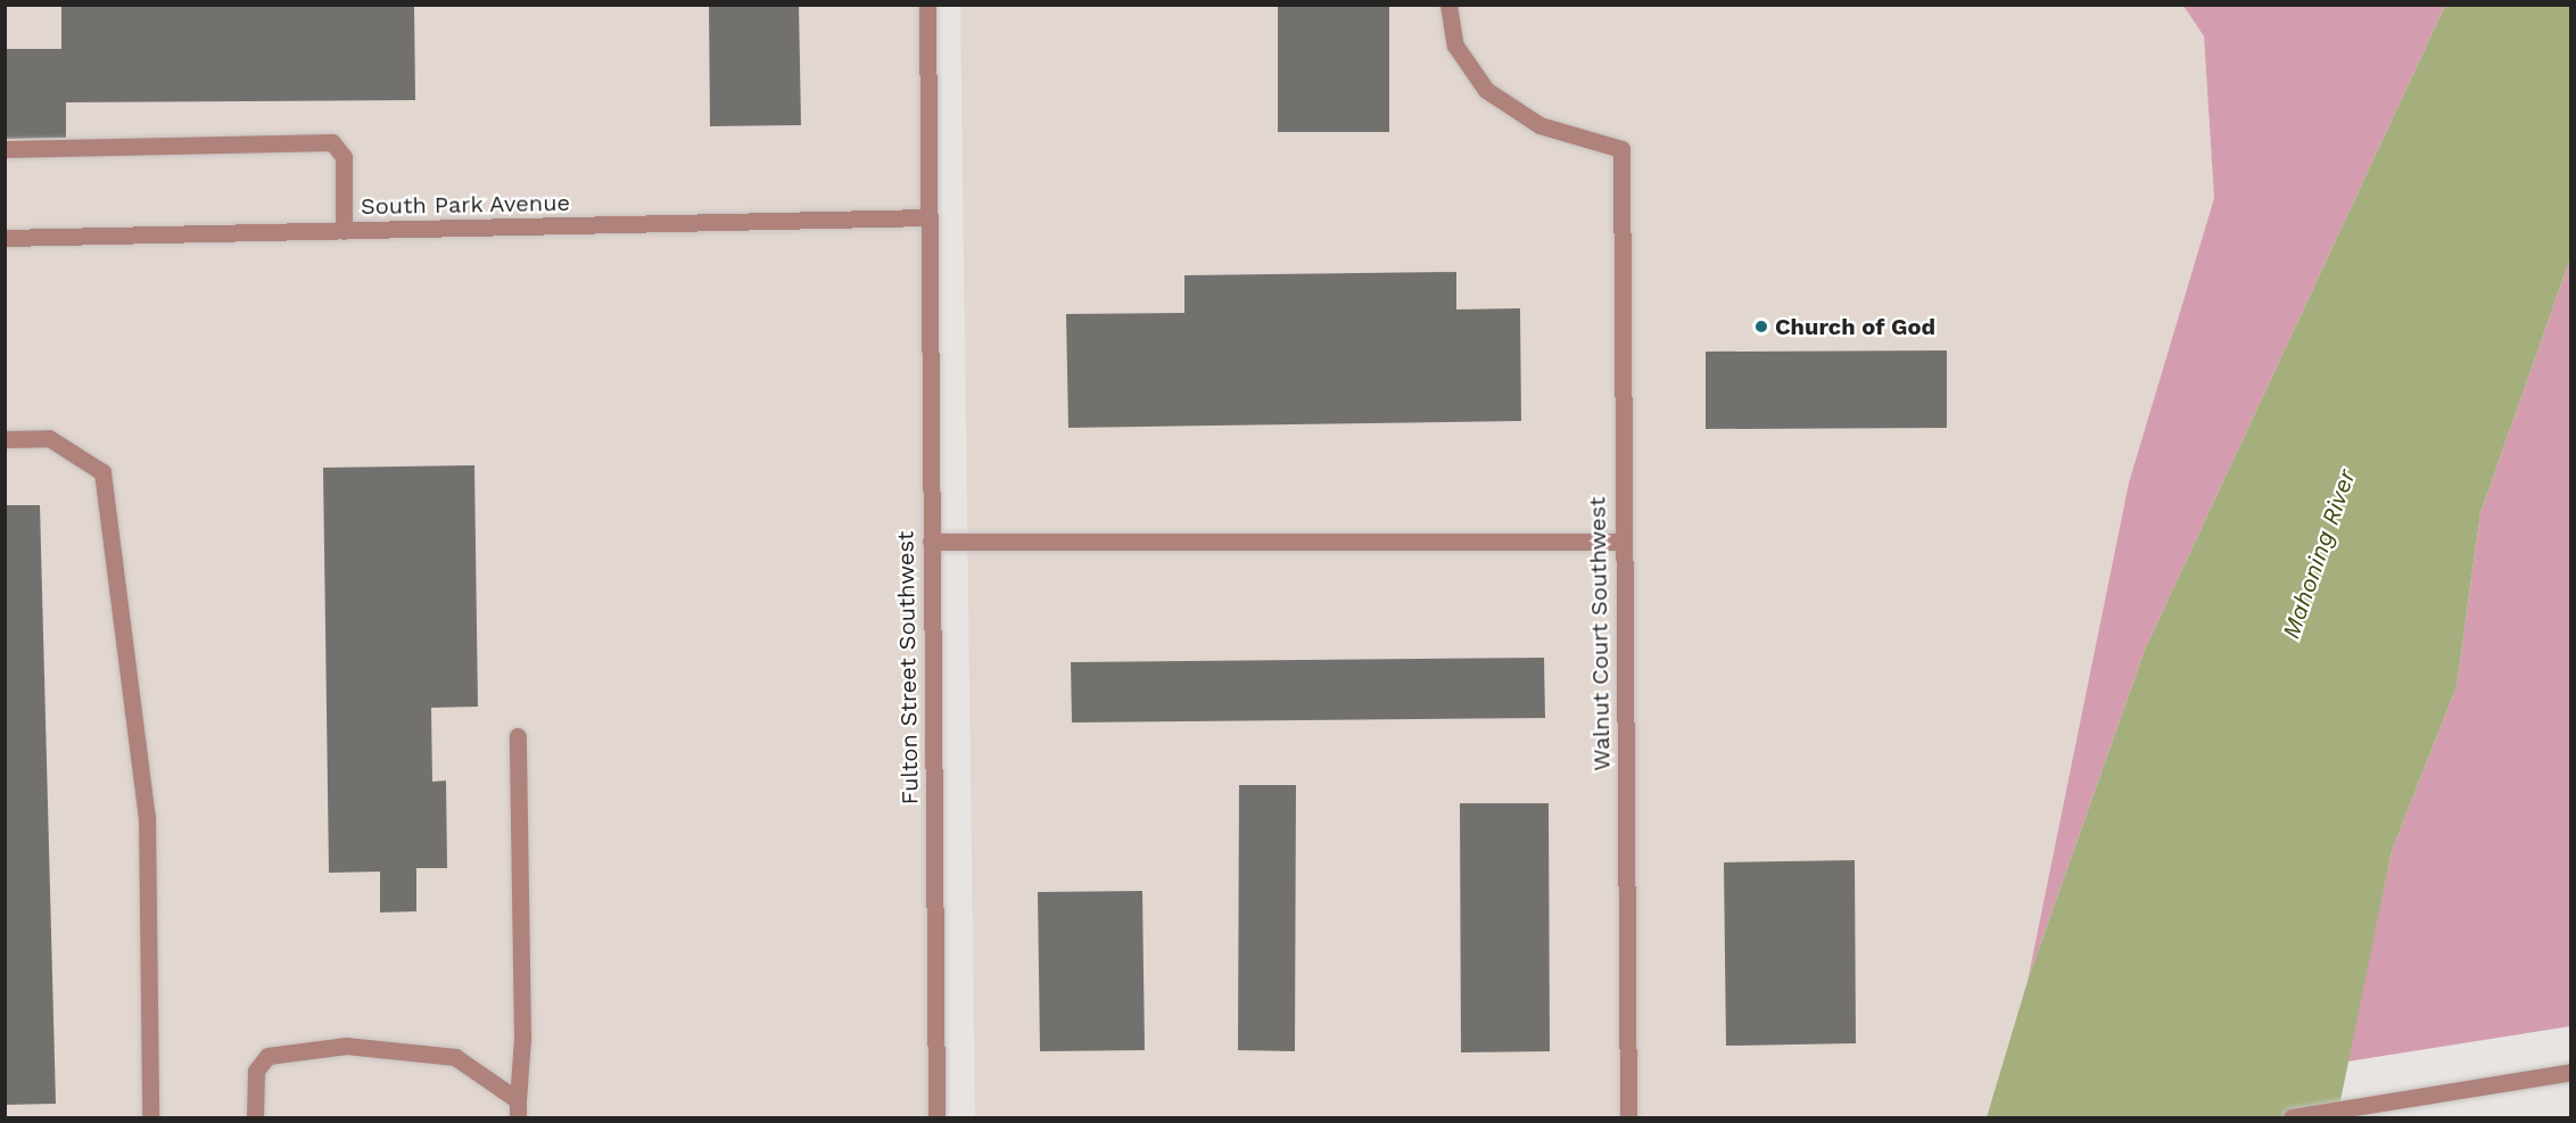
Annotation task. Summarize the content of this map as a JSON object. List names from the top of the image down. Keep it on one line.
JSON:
{"streets":{"street":["South Park Avenue","Walnut Court Southwest","Fulton Street Southwest"]},"crossings":[["South Park Avenue","Fulton Street Southwest"]],"water":["Mahoning River"],"places":["Church of God"]}
